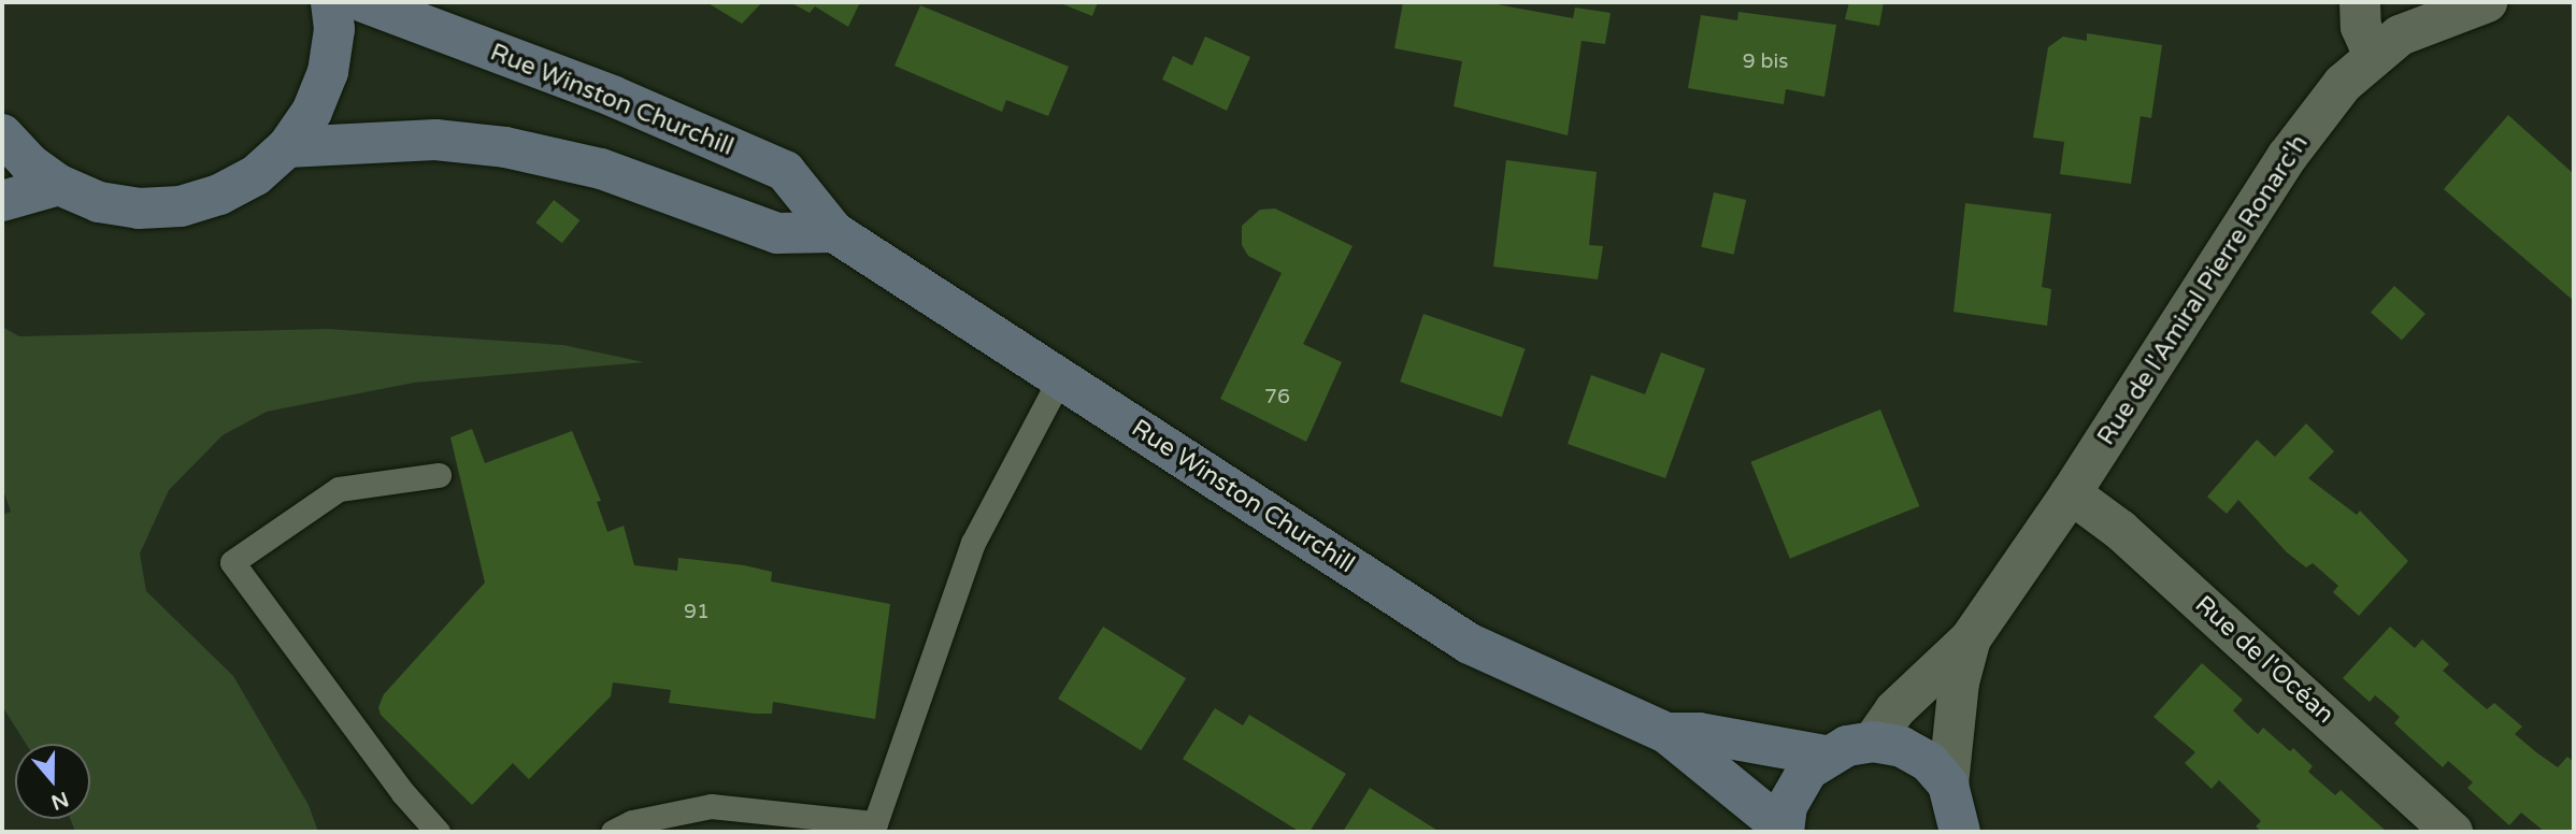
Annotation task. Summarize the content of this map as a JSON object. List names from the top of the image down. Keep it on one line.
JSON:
{"streets":{"main road":["Rue Winston Churchill"],"street":["Rue de l'Amiral Pierre Ronarc'h","Rue de l'Océan"]},"crossings":[["Rue de l'Amiral Pierre Ronarc'h","Rue de l'Océan"]],"house_numbers":["9 bis","76","91"],"north":"bottom"}
